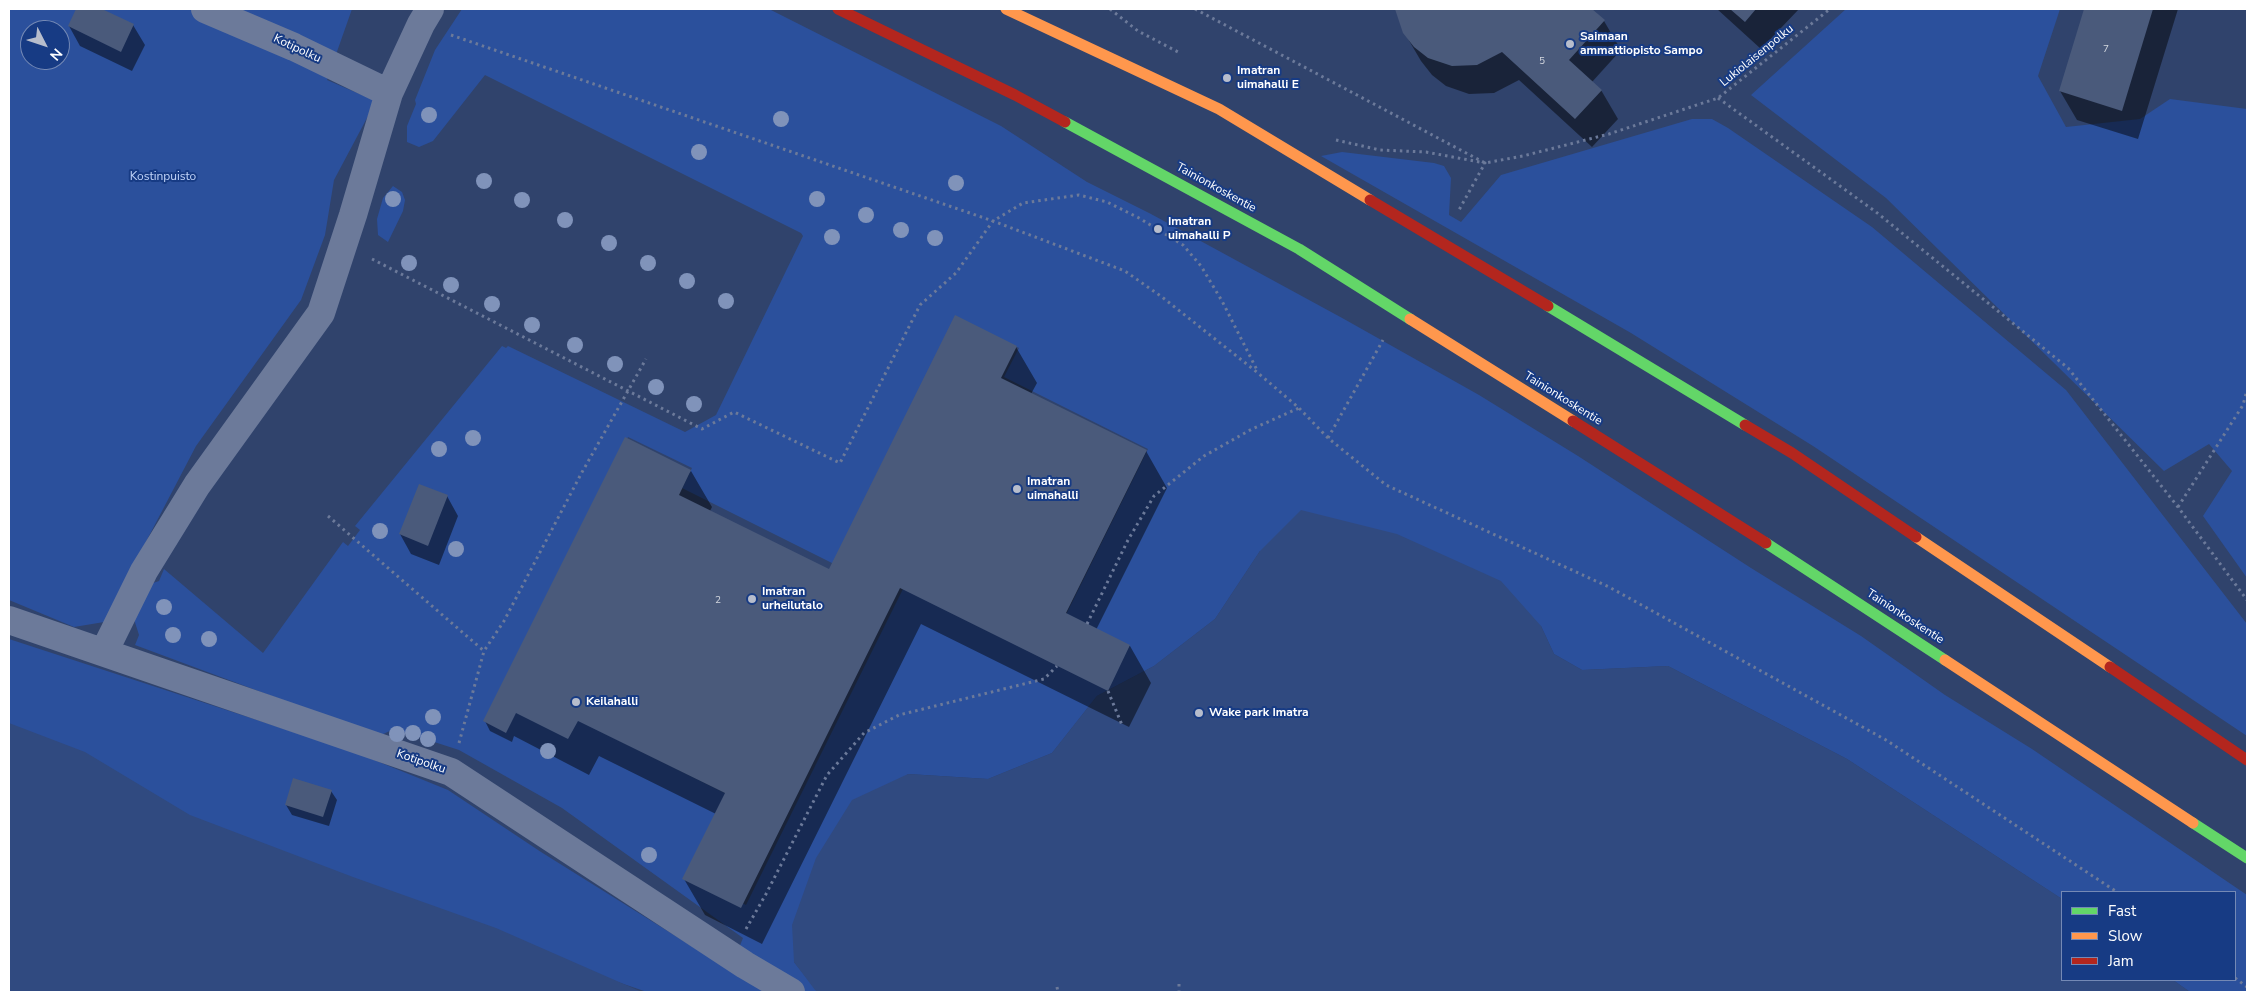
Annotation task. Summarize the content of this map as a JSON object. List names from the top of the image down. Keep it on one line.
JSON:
{"streets":{"main road":["Tainionkoskentie"],"street":["Kotipolku"],"path":["Lukiolaisenpolku"]},"parks":["Kostinpuisto"],"places":["Saimaan ammattiopisto Sampo","Imatran uimahalli E","Imatran uimahalli P","Imatran uimahalli","Imatran urheilutalo","Keilahalli","Wake park Imatra"],"house_numbers":["7","5","2"],"legend":["Fast","Slow","Jam"],"north":"bottom right"}
